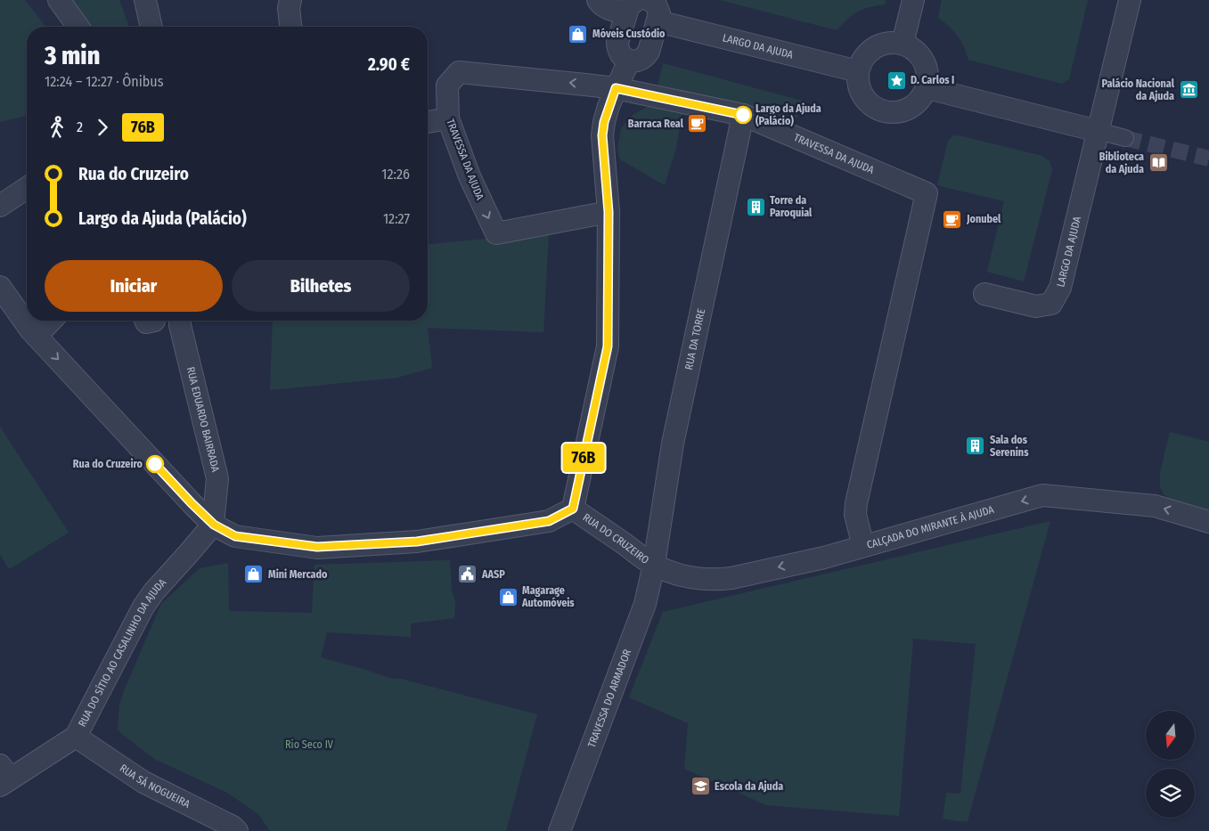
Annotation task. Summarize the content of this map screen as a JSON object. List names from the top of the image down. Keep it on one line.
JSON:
{"streets":{"street":["LARGO DA AJUDA","TRAVESSA DA AJUDA","RUA DA TORRE","RUA EDUARDO BAIRRADA","CALÇADA DO MIRANTE À AJUDA","RUA DO CRUZEIRO","RUA DO SÍTIO AO CASALINHO DA AJUDA","TRAVESSA DO ARMADOR","RUA SÁ NOGUEIRA"]},"crossings":[["TRAVESSA DA AJUDA","RUA DA TORRE"],["TRAVESSA DA AJUDA","CALÇADA DO MIRANTE À AJUDA"],["RUA DA TORRE","CALÇADA DO MIRANTE À AJUDA"],["RUA DA TORRE","RUA DO CRUZEIRO"],["RUA DA TORRE","TRAVESSA DO ARMADOR"],["RUA EDUARDO BAIRRADA","RUA DO CRUZEIRO"],["RUA EDUARDO BAIRRADA","RUA DO SÍTIO AO CASALINHO DA AJUDA"],["CALÇADA DO MIRANTE À AJUDA","RUA DO CRUZEIRO"],["CALÇADA DO MIRANTE À AJUDA","TRAVESSA DO ARMADOR"],["RUA DO CRUZEIRO","RUA DO SÍTIO AO CASALINHO DA AJUDA"],["RUA DO CRUZEIRO","TRAVESSA DO ARMADOR"],["RUA DO SÍTIO AO CASALINHO DA AJUDA","RUA SÁ NOGUEIRA"]],"one_way":["CALÇADA DO MIRANTE À AJUDA"],"parks":["Rio Seco IV"],"places":{"shop":["Móveis Custódio","Mini Mercado","Magarage Automóveis"],"place":["D. Carlos I"],"museum":["Palácio Nacional da Ajuda"],"other":["Largo da Ajuda (Palácio)","Rua do Cruzeiro"],"cafe":["Barraca Real","Jonubel"],"library":["Biblioteca da Ajuda"],"building":["Torre da Paroquial","Sala dos Serenins"],"public building":["AASP"],"school or university":["Escola da Ajuda"]},"lines":["bus line 76B"],"north":"bottom","page":{"on_map":"76B","heading":["3 min","12:24 – 12:27 · Ônibus","2.90 €"],"legs":["2","76B"],"list":[{"name":"Rua do Cruzeiro","value":"12:26"},{"name":"Largo da Ajuda (Palácio)","value":"12:27"}],"buttons":["Iniciar","Bilhetes"]}}
